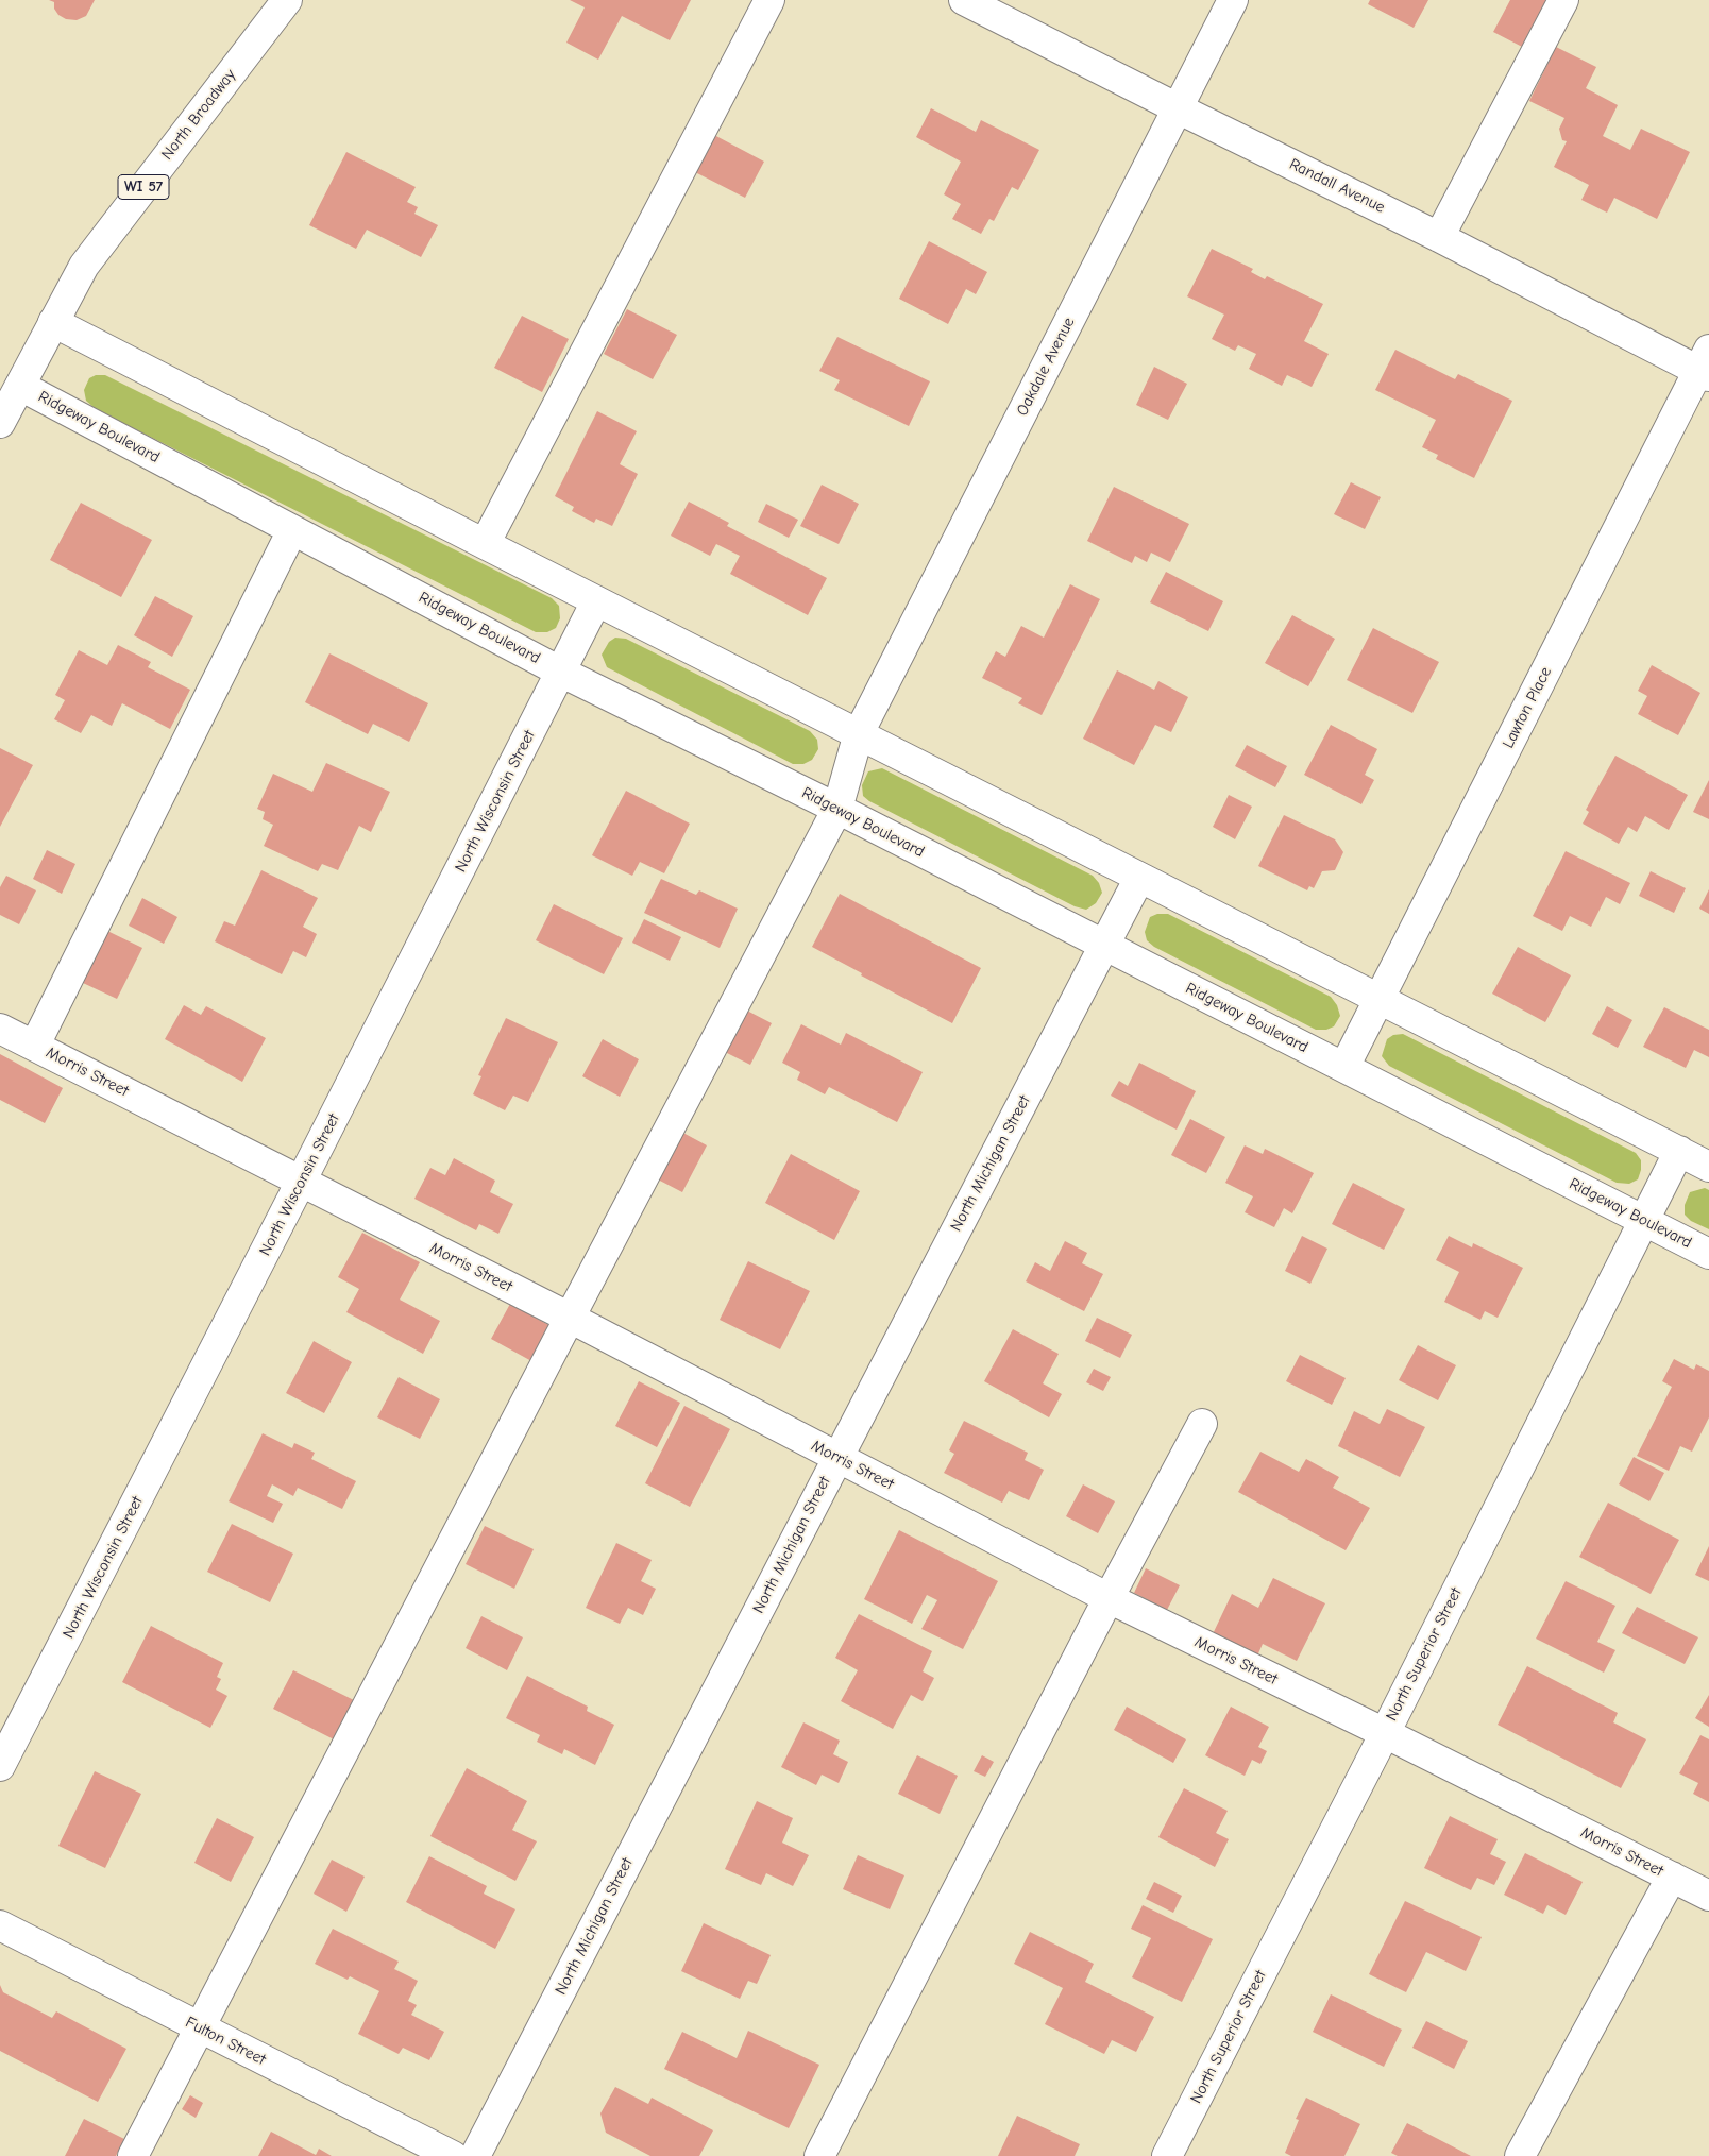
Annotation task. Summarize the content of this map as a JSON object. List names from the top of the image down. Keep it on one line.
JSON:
{"streets":{"street":["North Broadway","Randall Avenue","WI 57","Oakdale Avenue","Ridgeway Boulevard","Lawton Place","North Wisconsin Street","Morris Street","North Michigan Street","North Superior Street","Fulton Street"]},"crossings":[["North Broadway","Ridgeway Boulevard"],["Randall Avenue","Oakdale Avenue"],["Randall Avenue","Lawton Place"],["Oakdale Avenue","Ridgeway Boulevard"],["Oakdale Avenue","Morris Street"],["Oakdale Avenue","Fulton Street"],["Ridgeway Boulevard","Lawton Place"],["Ridgeway Boulevard","North Wisconsin Street"],["Ridgeway Boulevard","North Michigan Street"],["Ridgeway Boulevard","North Superior Street"],["North Wisconsin Street","Morris Street"],["Morris Street","North Michigan Street"],["Morris Street","North Superior Street"]]}
